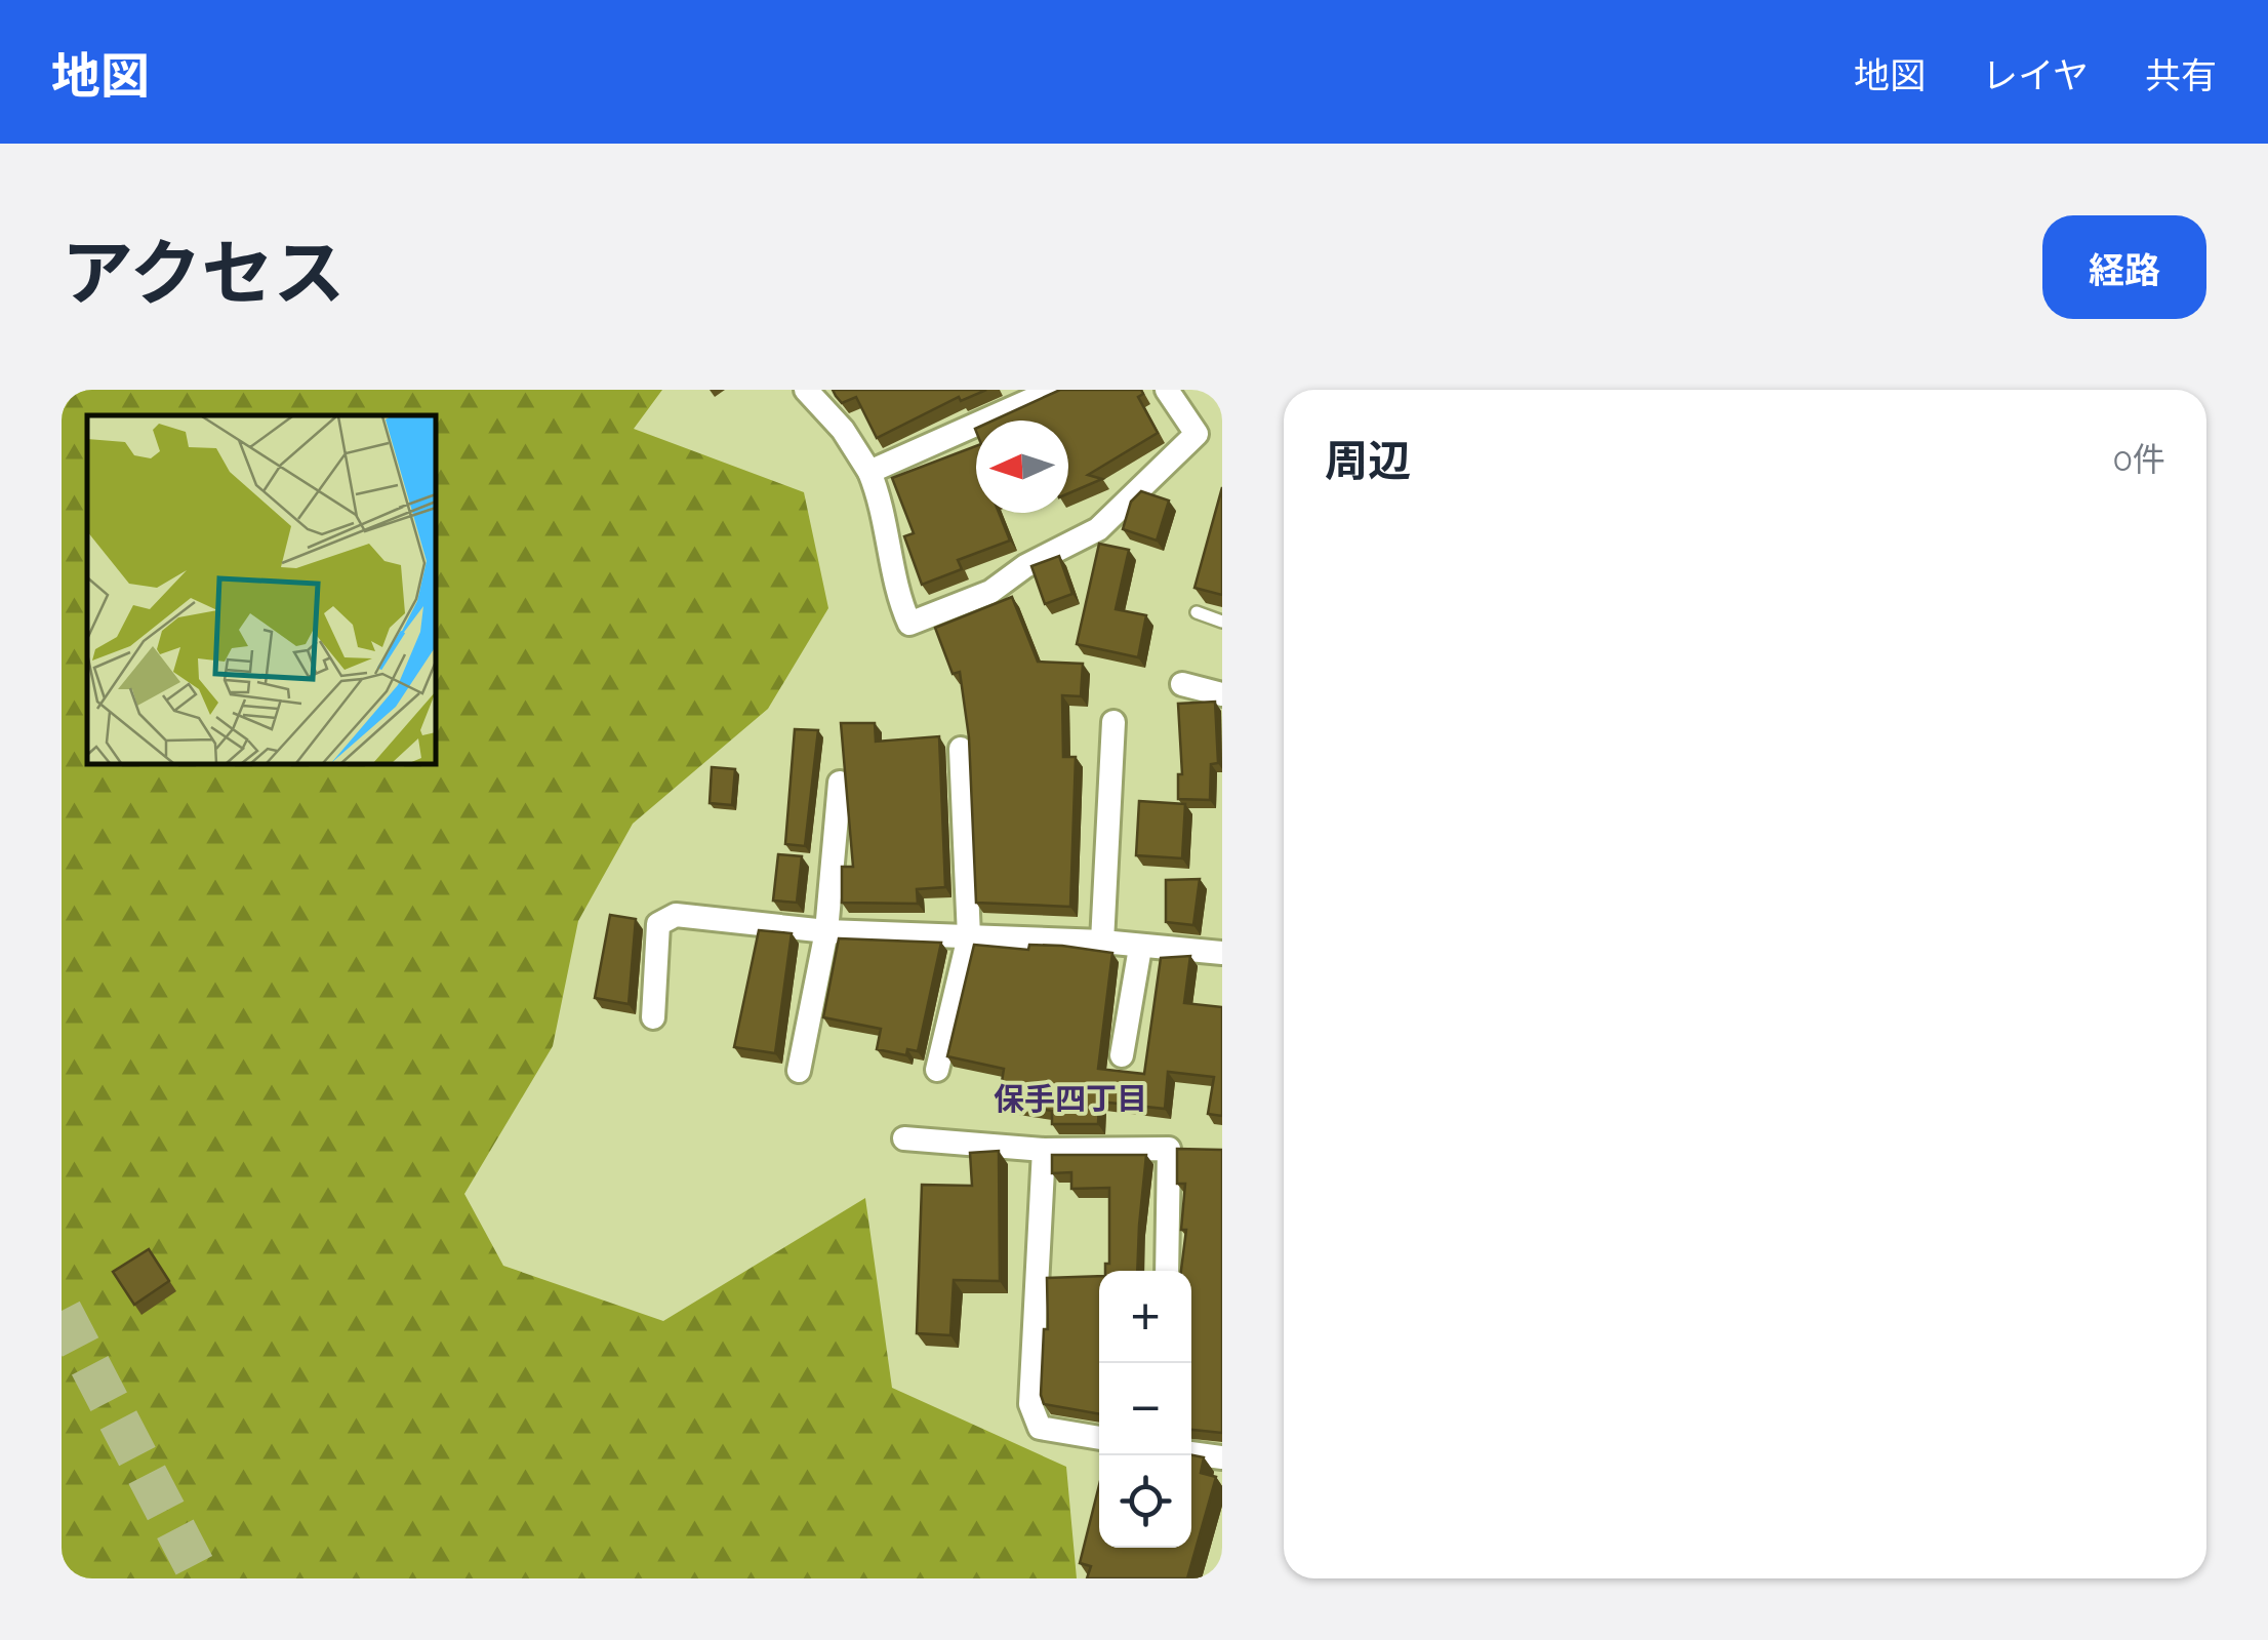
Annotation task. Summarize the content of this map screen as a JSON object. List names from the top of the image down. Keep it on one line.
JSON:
{"districts":["保手四丁目"],"north":"left","page":{"header":"地図","nav":["地図","レイヤ","共有"],"title":"アクセス","buttons":"経路","heading":["周辺","0件"],"map_buttons":["+","−"]}}
